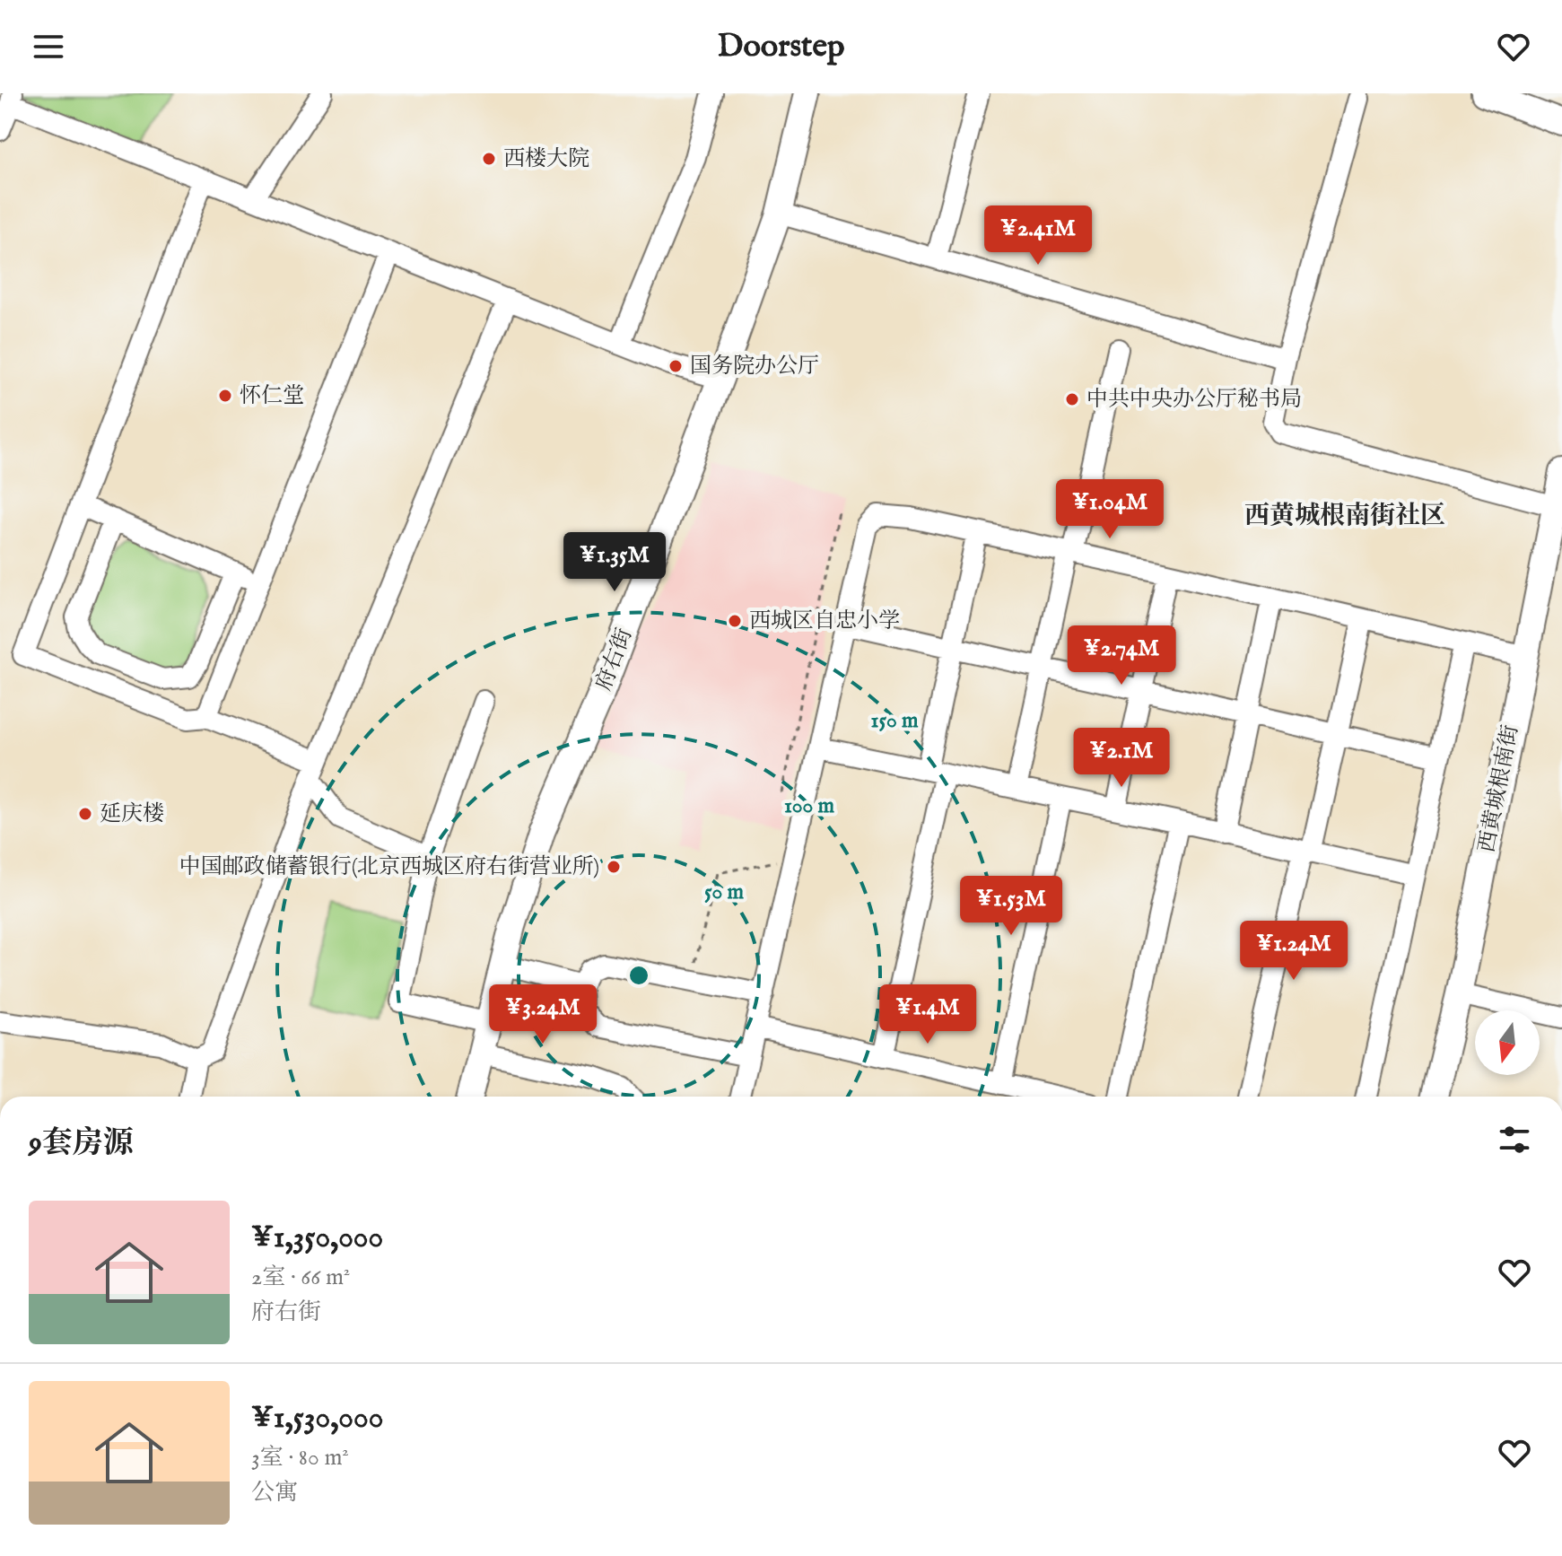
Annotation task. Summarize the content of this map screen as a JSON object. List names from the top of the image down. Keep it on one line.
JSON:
{"streets":{"main road":["府右街","西黄城根南街"]},"districts":["西黄城根南街社区"],"places":["西楼大院","国务院办公厅","怀仁堂","中共中央办公厅秘书局","西城区自忠小学","延庆楼","中国邮政储蓄银行(北京西城区府右街营业所)"],"north":"bottom","page":{"header":"Doorstep","price":["¥2.41M","¥1.04M","¥1.35M","¥2.74M","¥2.1M","¥1.53M","¥1.24M","¥3.24M","¥1.4M"],"heading":"9套房源","list":[{"name":"¥1,350,000","note":"2室 · 66 m² · 府右街"},{"name":"¥1,530,000","note":"3室 · 80 m² · 公寓"}]},"rings":["150 m","100 m","50 m"]}
